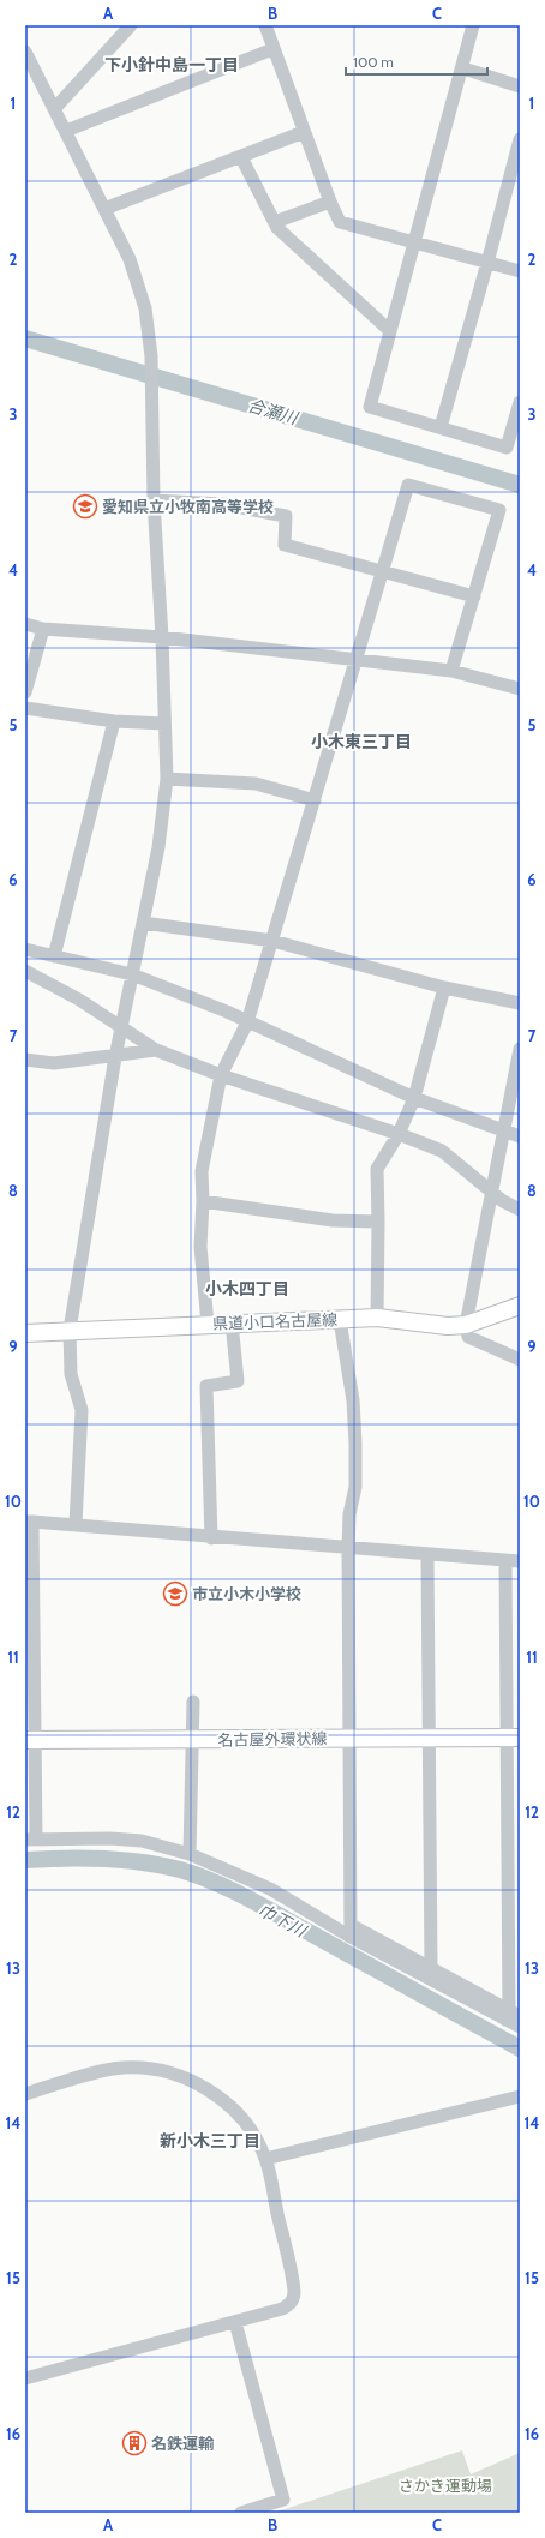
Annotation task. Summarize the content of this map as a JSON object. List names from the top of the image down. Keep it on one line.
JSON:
{"streets":{"main road":["県道小口名古屋線","名古屋外環状線"]},"districts":["下小針中島一丁目","小木東三丁目","小木四丁目","新小木三丁目"],"water":["合瀬川","巾下川"],"parks":["さかき運動場"],"places":{"school or university":["愛知県立小牧南高等学校","市立小木小学校"],"building":["名鉄運輸"]},"scale_bar":"100 m","grid":{"columns":["A","B","C"],"rows":["1","2","3","4","5","6","7","8","9","10","11","12","13","14","15","16"]}}
